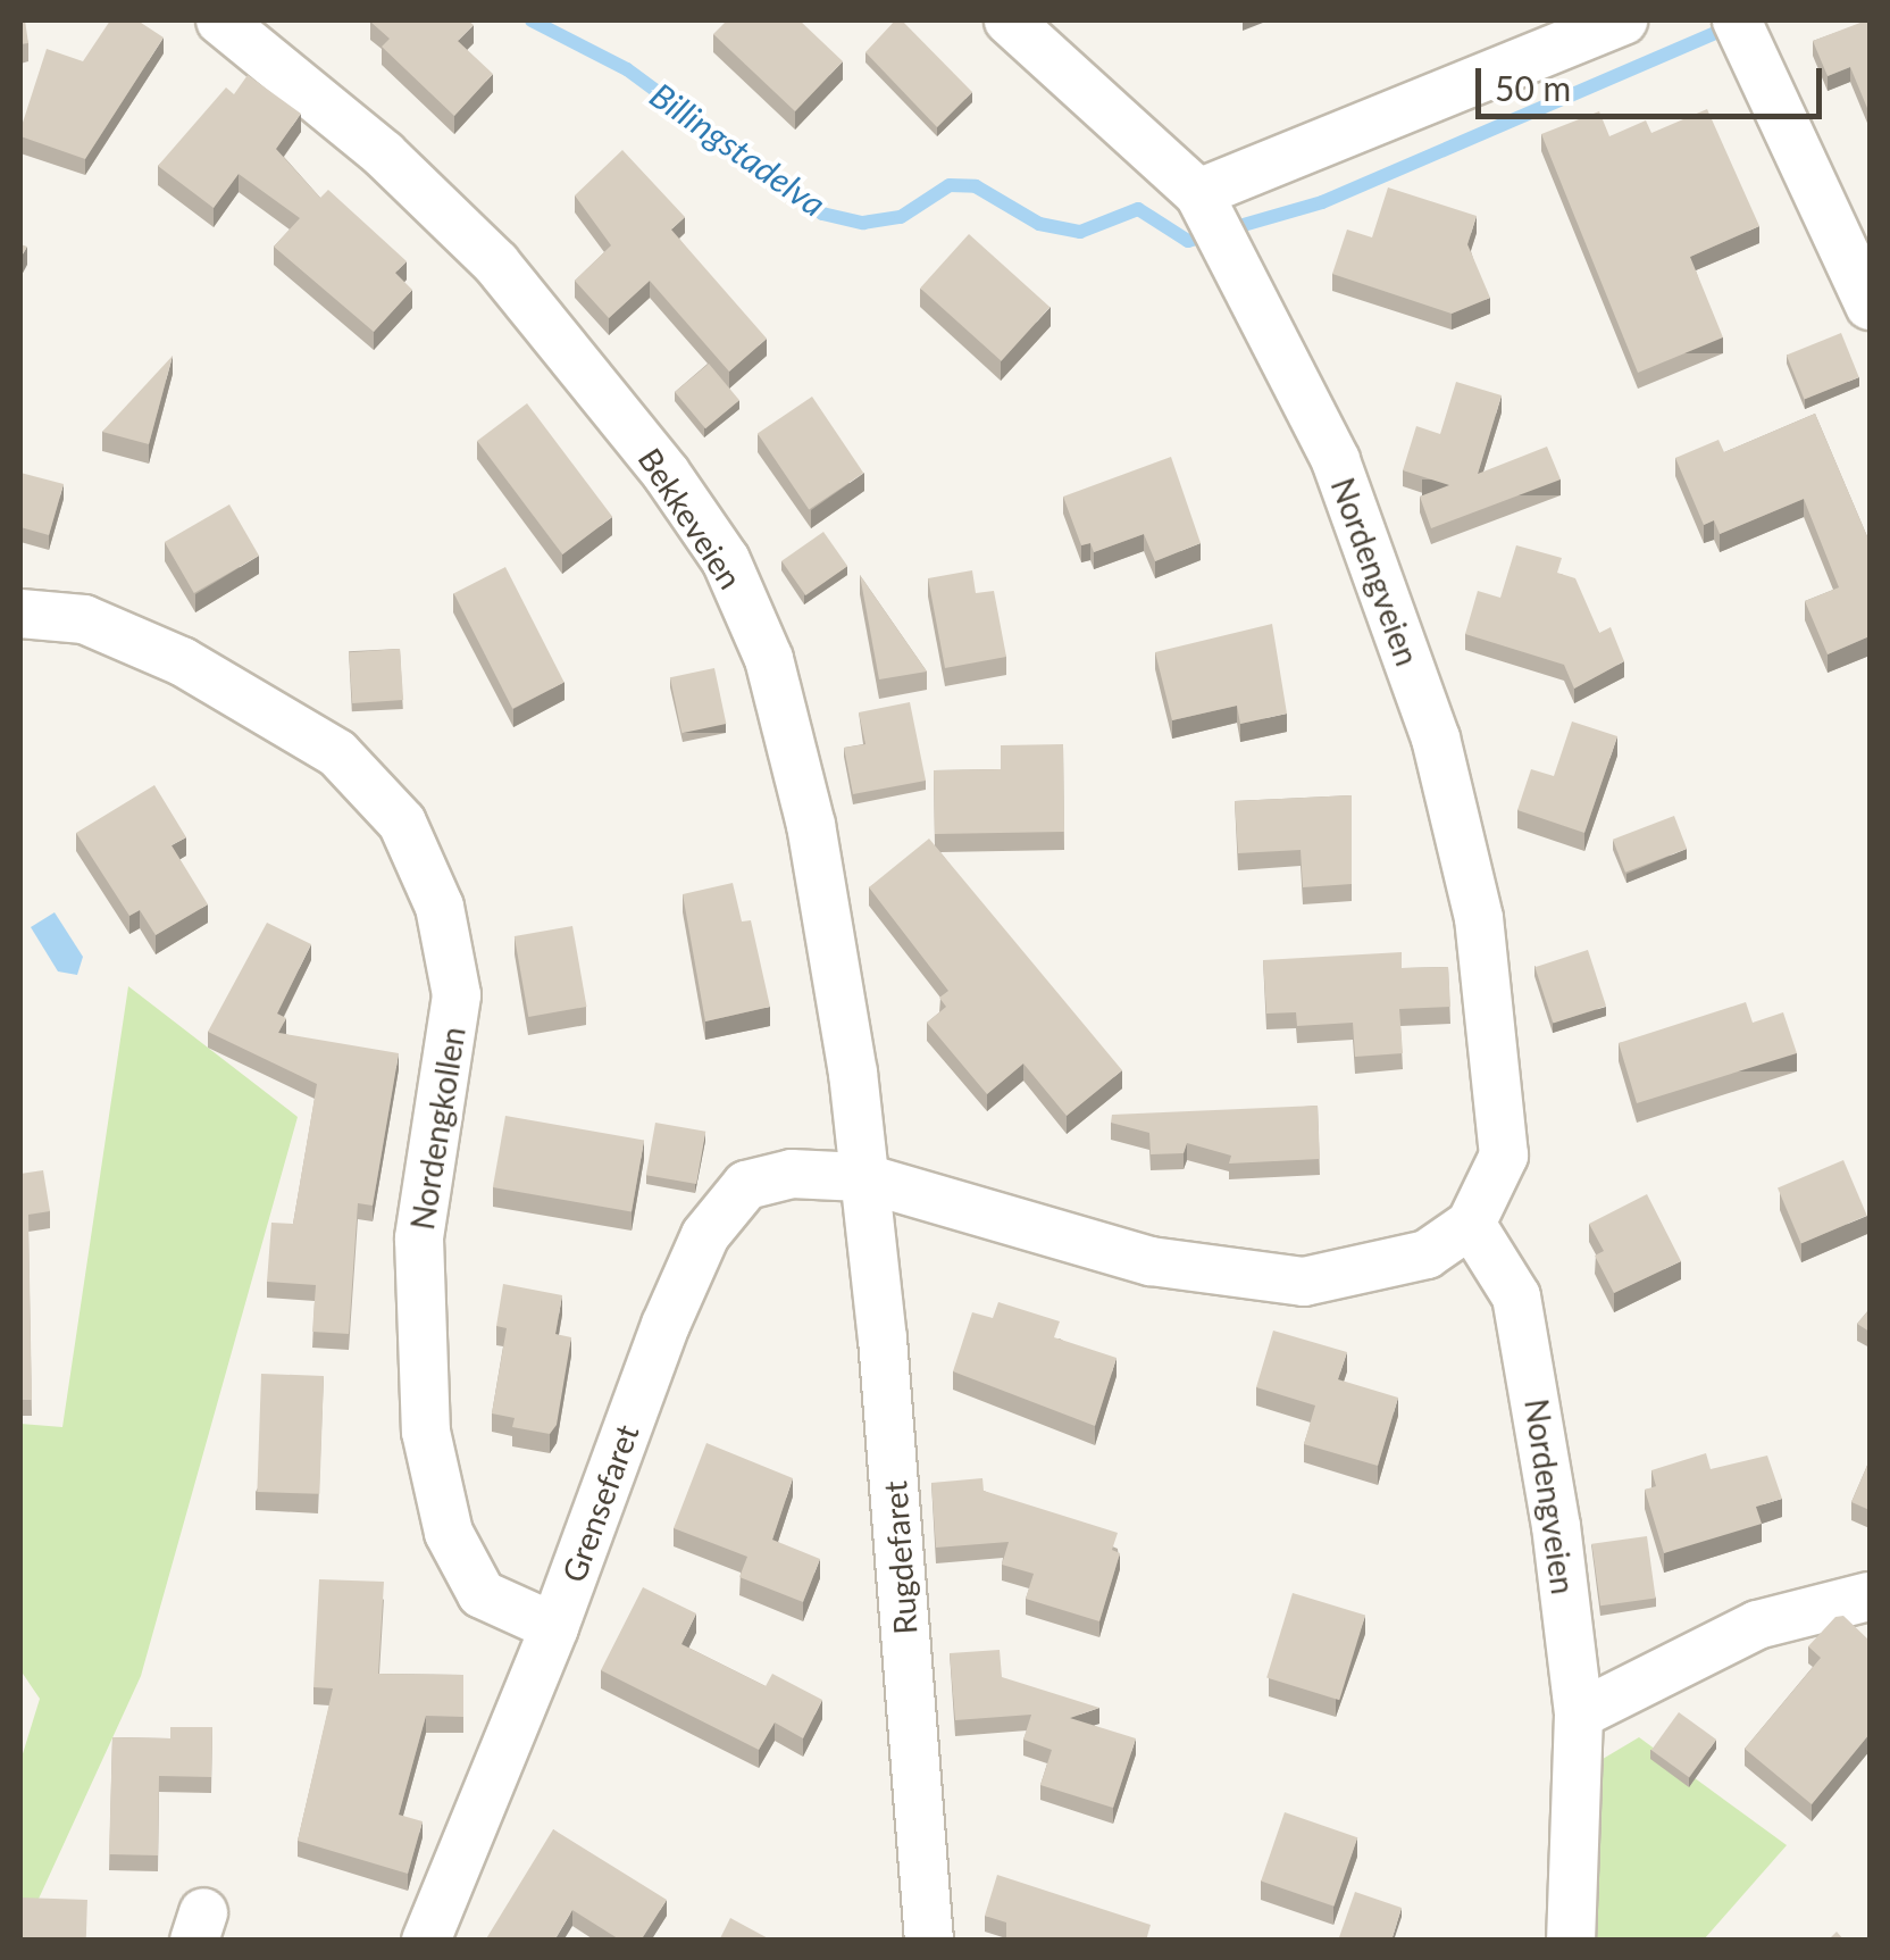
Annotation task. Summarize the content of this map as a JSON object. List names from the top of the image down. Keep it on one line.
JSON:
{"streets":{"street":["Bekkeveien","Nordengveien","Nordengkollen","Grensefaret","Rugdefaret"]},"crossings":[["Bekkeveien","Grensefaret"],["Bekkeveien","Rugdefaret"],["Nordengkollen","Grensefaret"],["Grensefaret","Rugdefaret"]],"water":["Billingstadelva"],"scale_bar":"50 m"}
